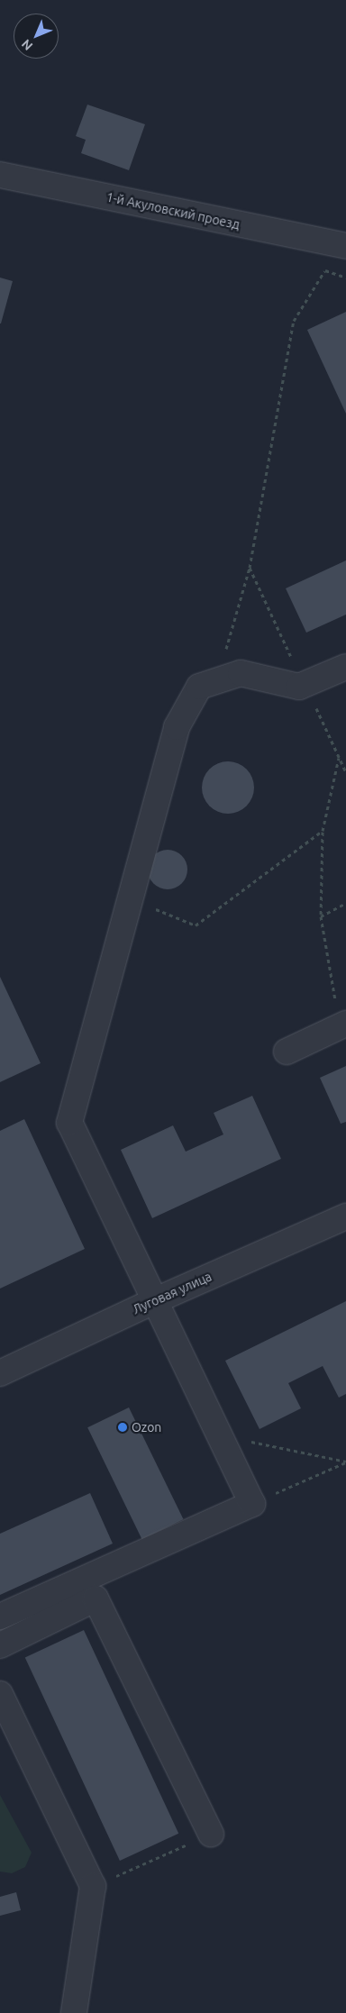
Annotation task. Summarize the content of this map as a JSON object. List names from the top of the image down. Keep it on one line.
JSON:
{"streets":{"street":["1-й Акуловский проезд","Луговая улица"]},"places":["Ozon"],"north":"bottom left"}
